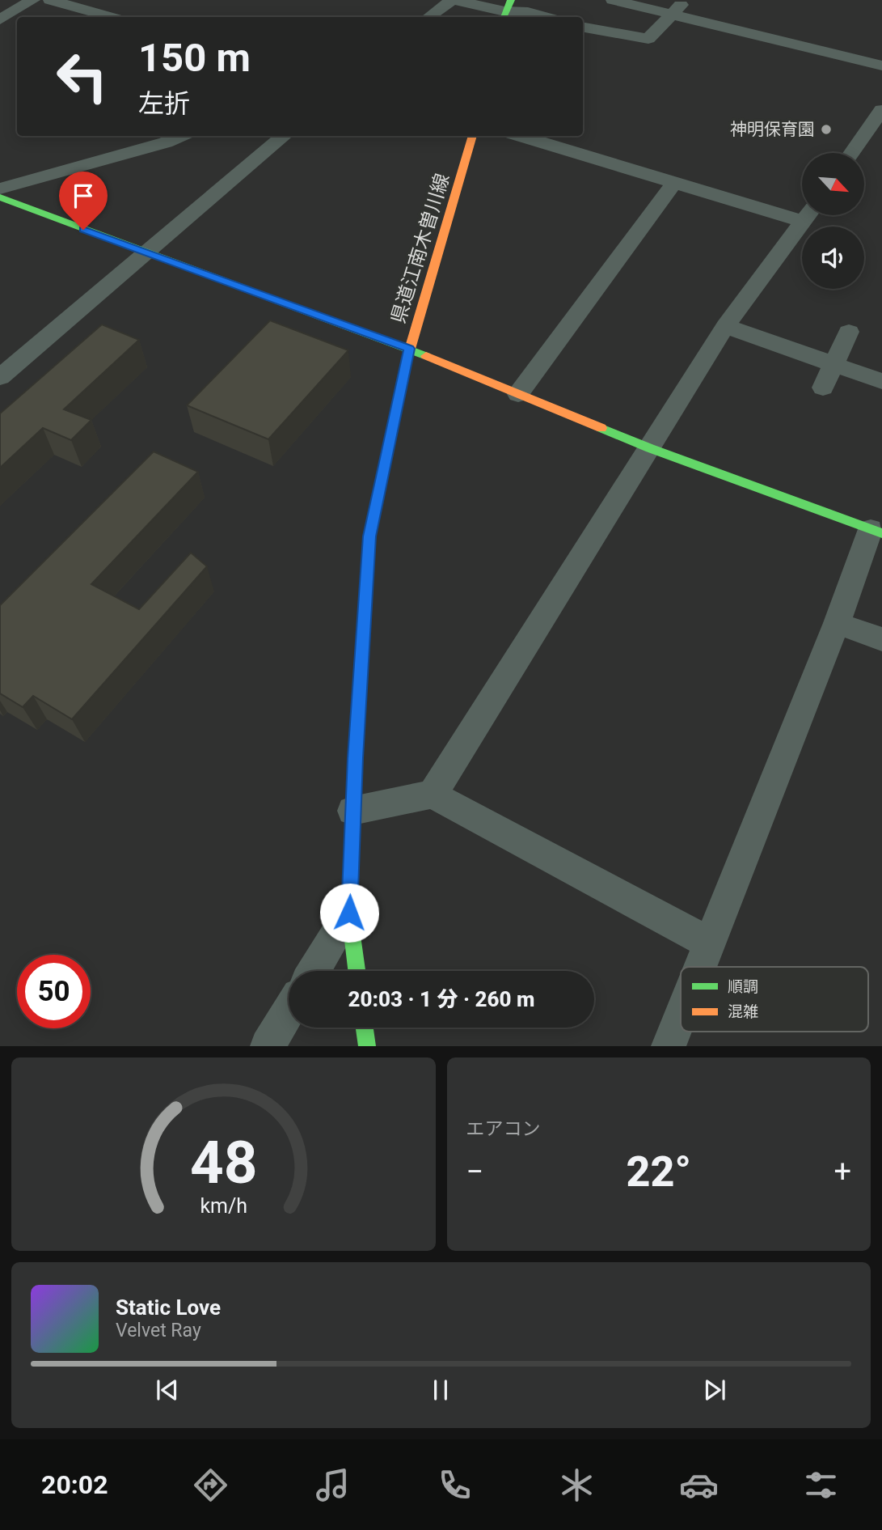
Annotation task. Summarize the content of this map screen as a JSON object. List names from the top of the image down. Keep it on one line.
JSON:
{"streets":{"main road":["県道江南木曽川線"]},"places":["神明保育園"],"legend":["順調","混雑"],"north":"bottom right","page":{"turn":["150 m","左折"],"limit":"50","trip":"20:03 · 1 分 · 260 m","tile":"エアコン","heat":["−","22°","+"],"song":["Static Love","Velvet Ray"],"tabs":"20:02","gauge":["48","km/h"]}}
